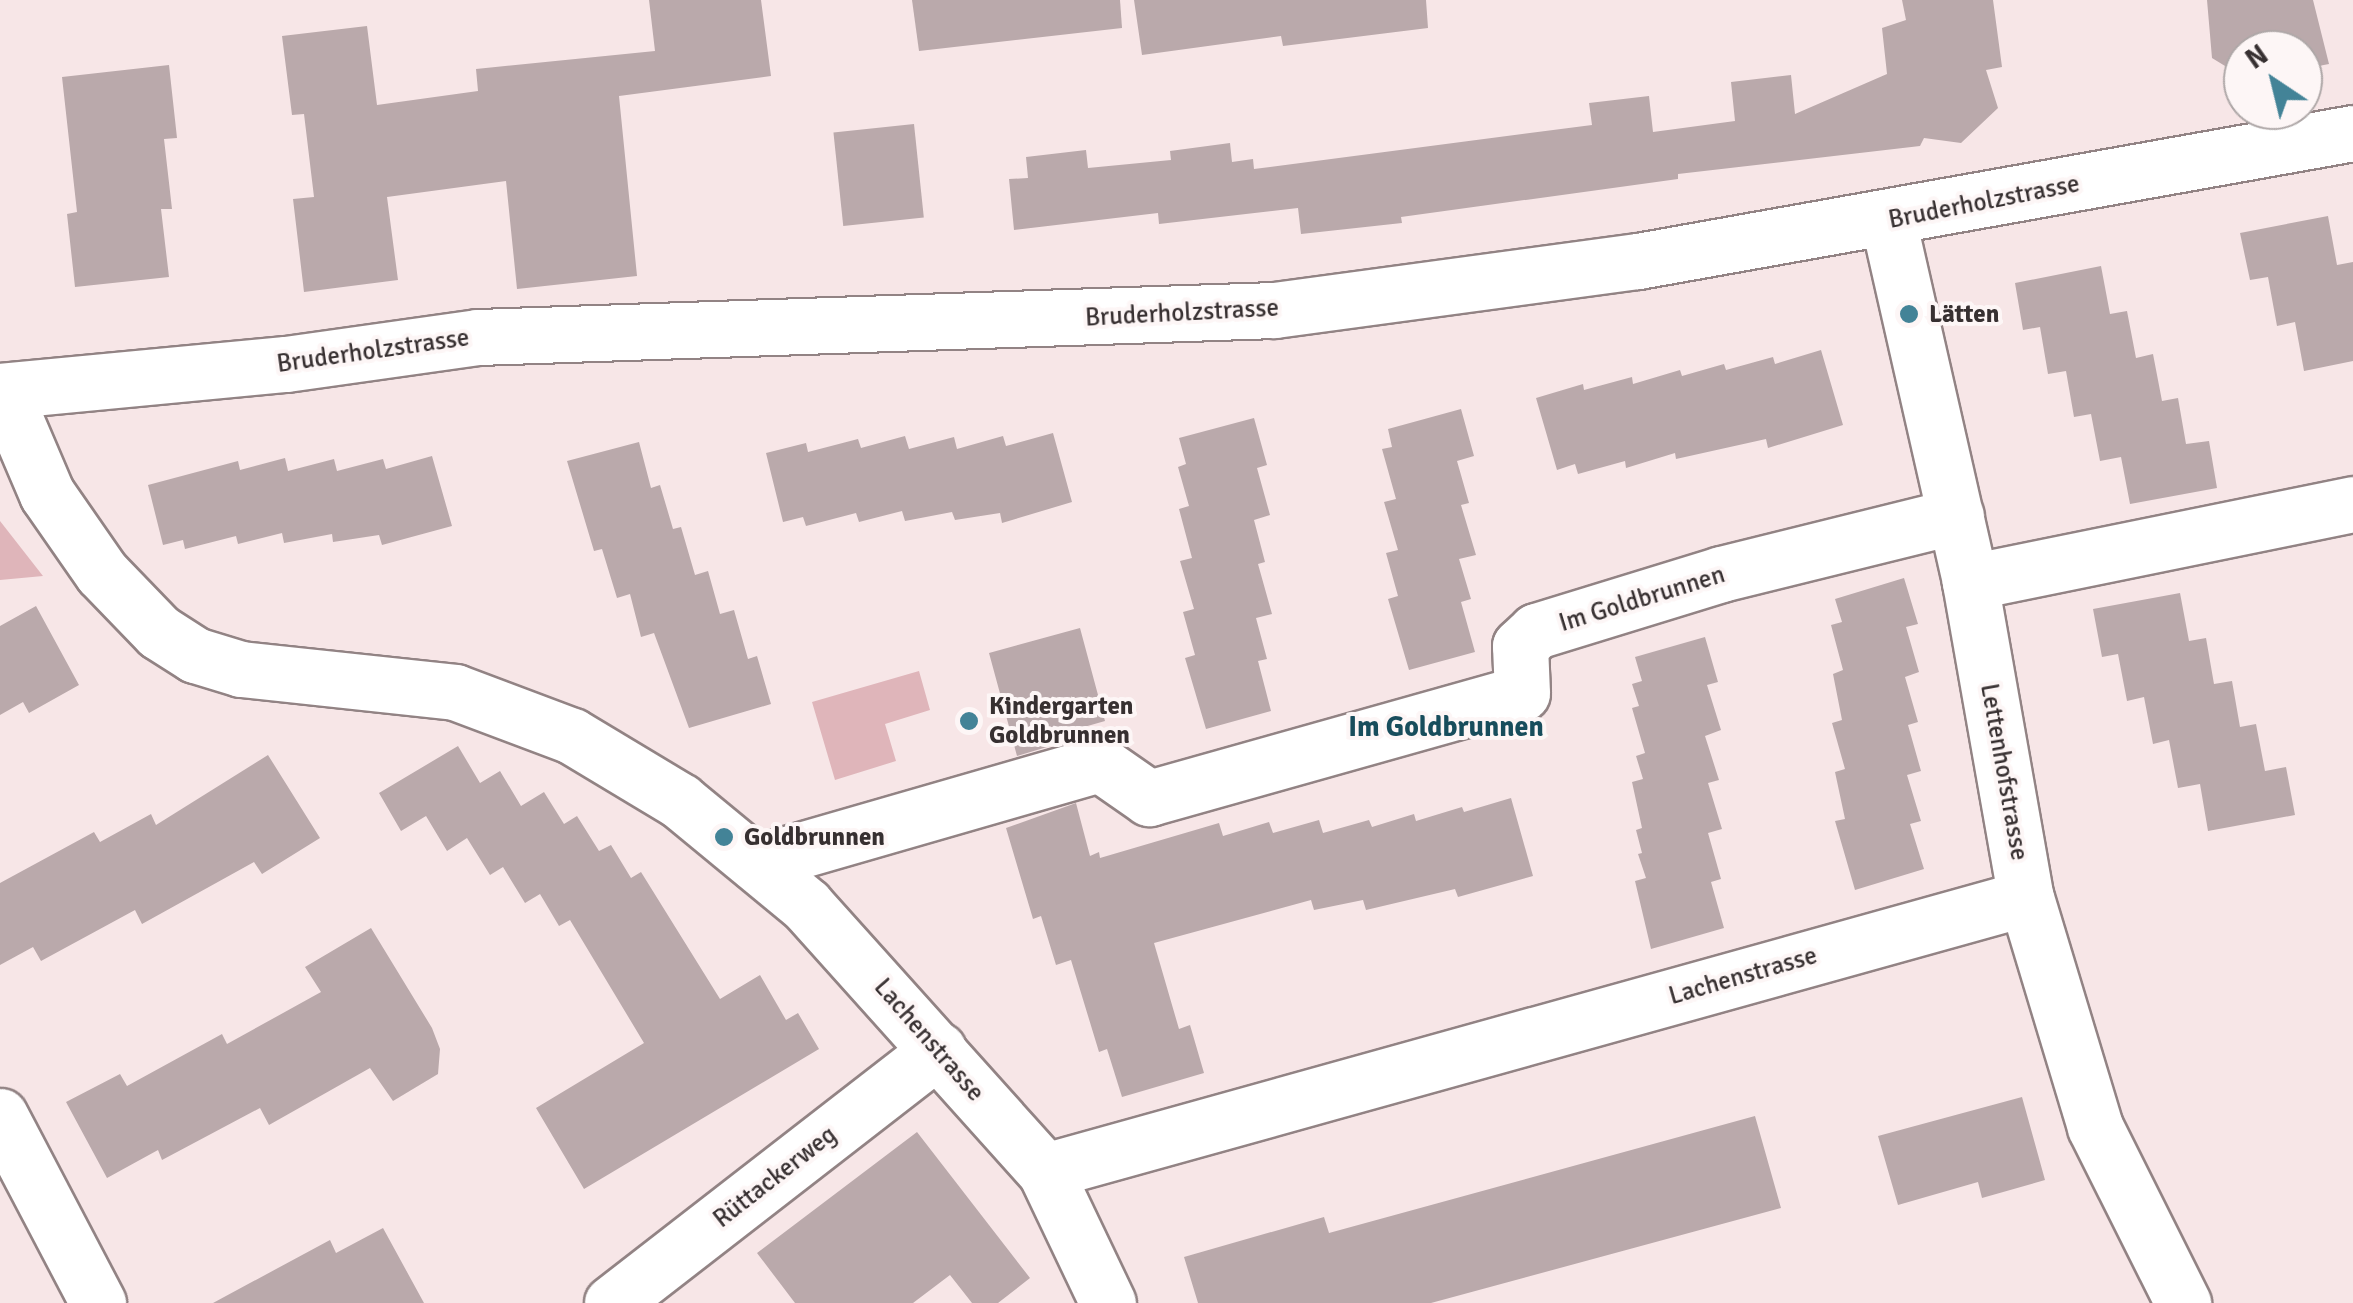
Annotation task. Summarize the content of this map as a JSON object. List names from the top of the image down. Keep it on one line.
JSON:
{"streets":{"street":["Bruderholzstrasse","Im Goldbrunnen","Lettenhofstrasse","Lachenstrasse","Rüttackerweg"]},"crossings":[["Bruderholzstrasse","Lettenhofstrasse"],["Bruderholzstrasse","Lachenstrasse"],["Im Goldbrunnen","Lettenhofstrasse"],["Im Goldbrunnen","Lachenstrasse"],["Lettenhofstrasse","Lachenstrasse"],["Lachenstrasse","Rüttackerweg"]],"districts":["Im Goldbrunnen"],"places":["Lätten","Kindergarten Goldbrunnen","Goldbrunnen"],"north":"top left"}
